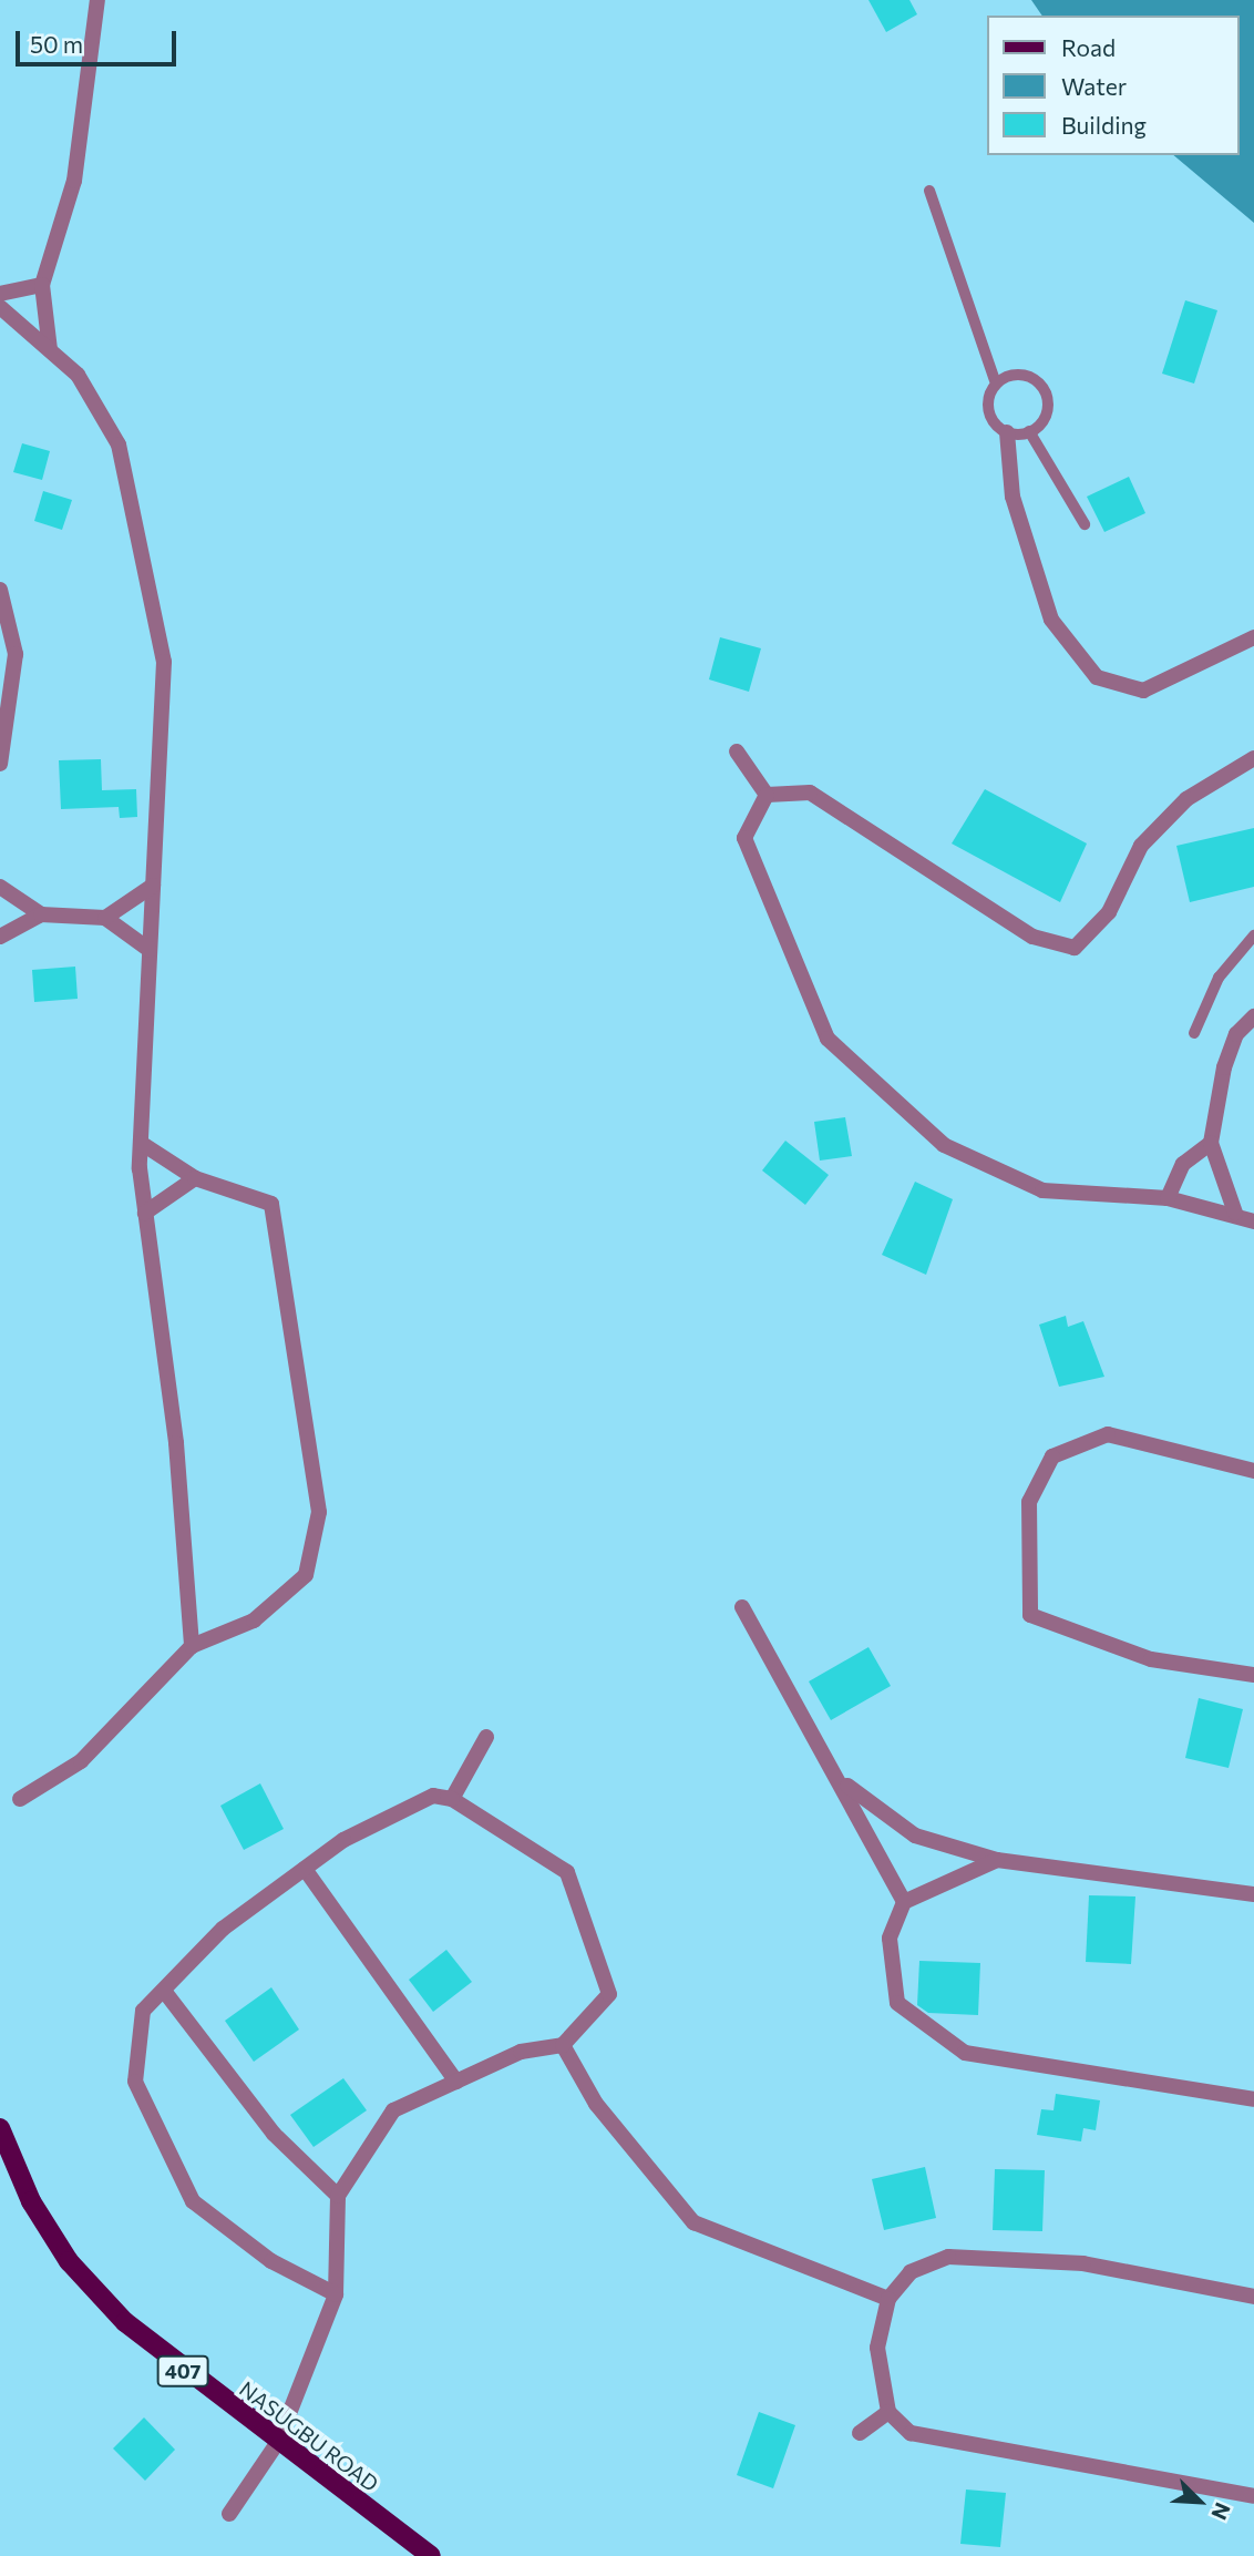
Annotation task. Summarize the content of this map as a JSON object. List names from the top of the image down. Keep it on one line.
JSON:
{"streets":{"main road":["407","NASUGBU ROAD"]},"legend":["Road","Water","Building"],"scale_bar":"50 m","north":"bottom right"}
